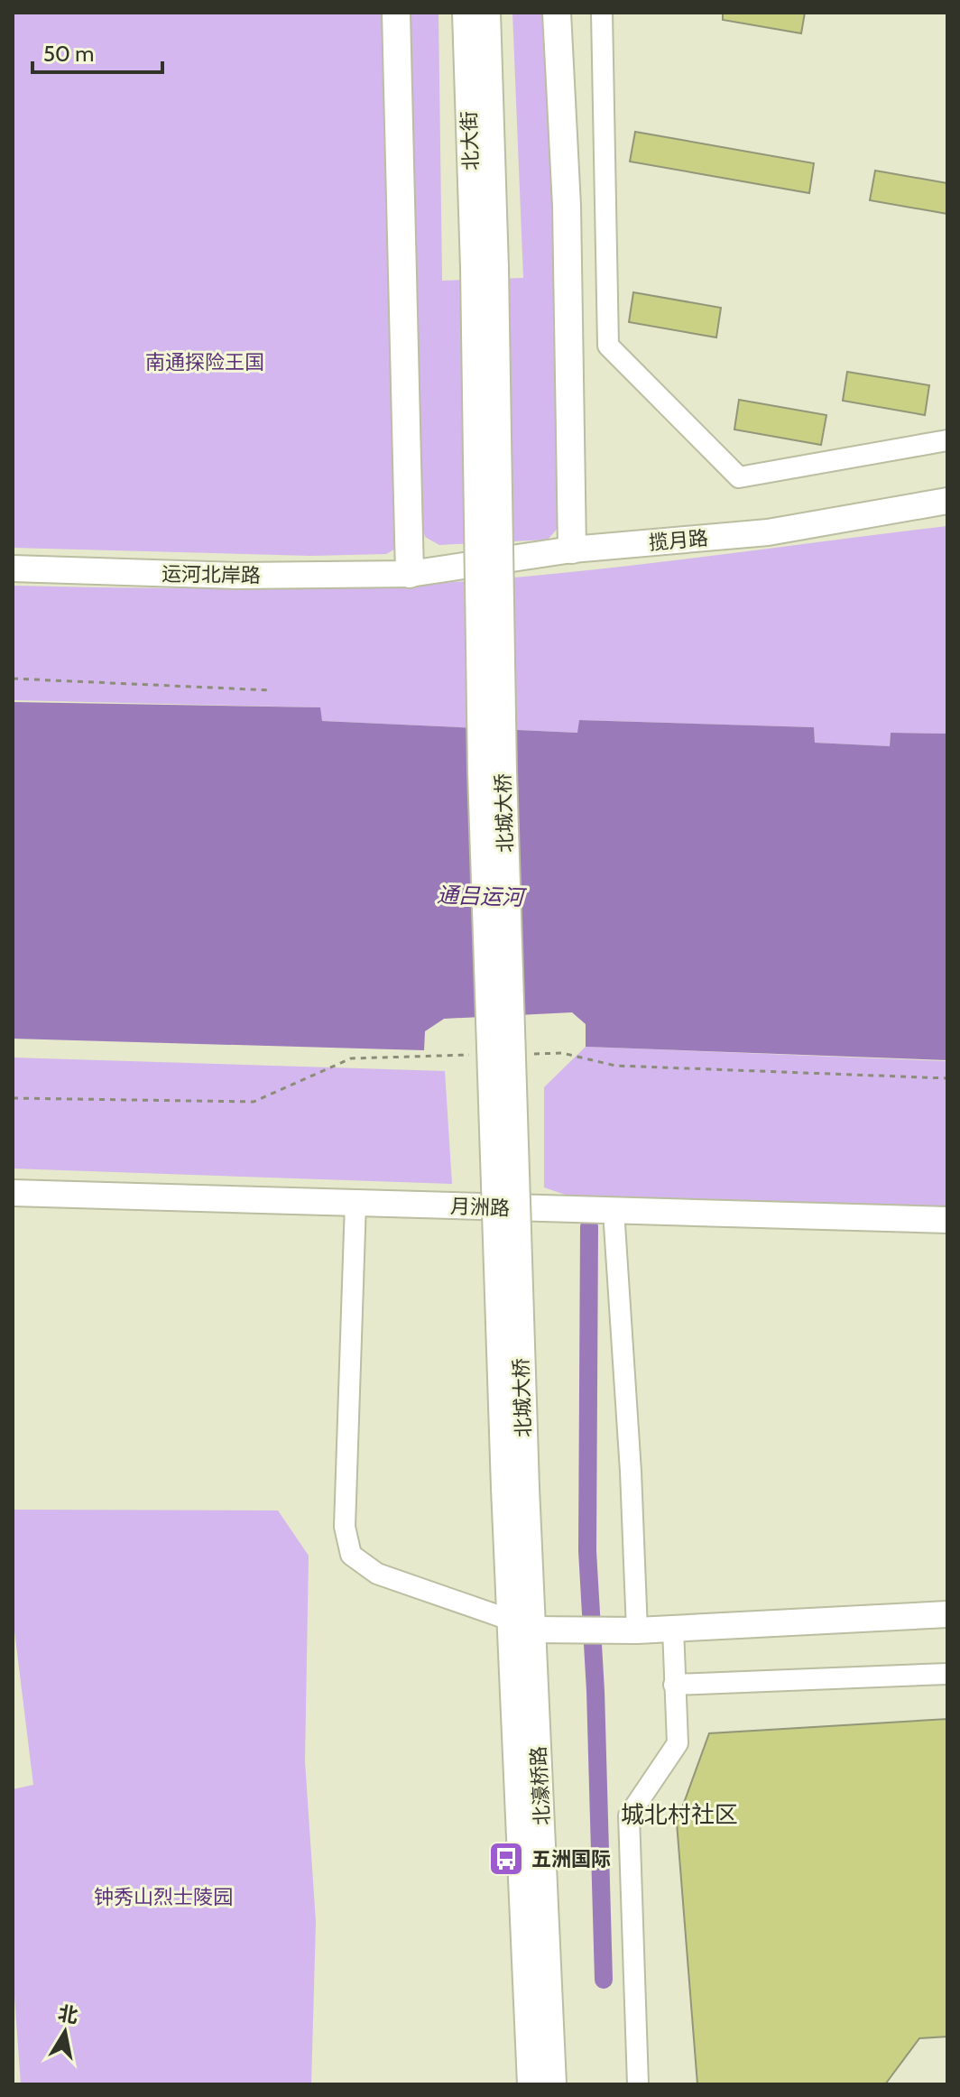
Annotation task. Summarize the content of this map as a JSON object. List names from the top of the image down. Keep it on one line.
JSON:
{"streets":{"main road":["北大街","北城大桥","北濠桥路"],"street":["揽月路","运河北岸路","月洲路"]},"crossings":[["北大街","北城大桥"],["揽月路","运河北岸路"],["北城大桥","北濠桥路"]],"districts":["城北村社区"],"water":["通吕运河"],"parks":["南通探险王国","钟秀山烈士陵园"],"places":{"bus stop":["五洲国际"]},"scale_bar":"50 m","north":"top"}
